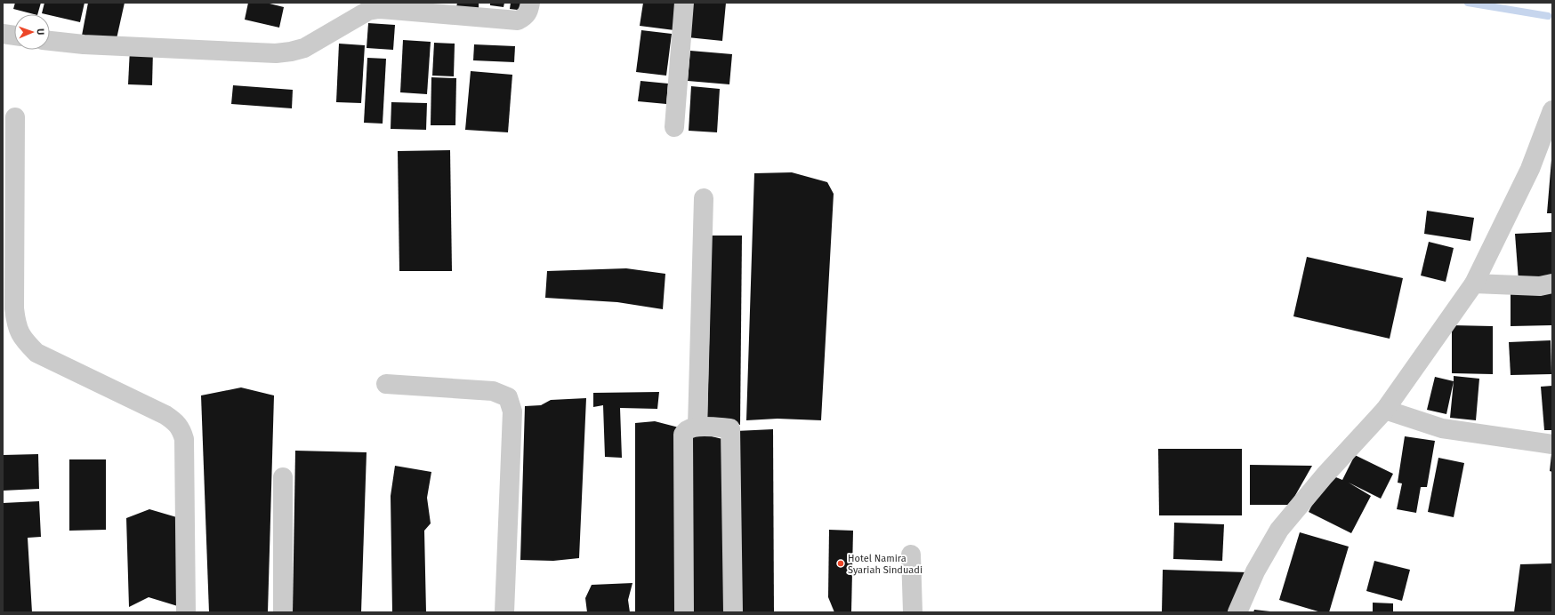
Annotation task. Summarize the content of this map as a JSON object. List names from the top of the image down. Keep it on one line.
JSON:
{"places":["Hotel Namira Syariah Sinduadi"],"north":"right"}
